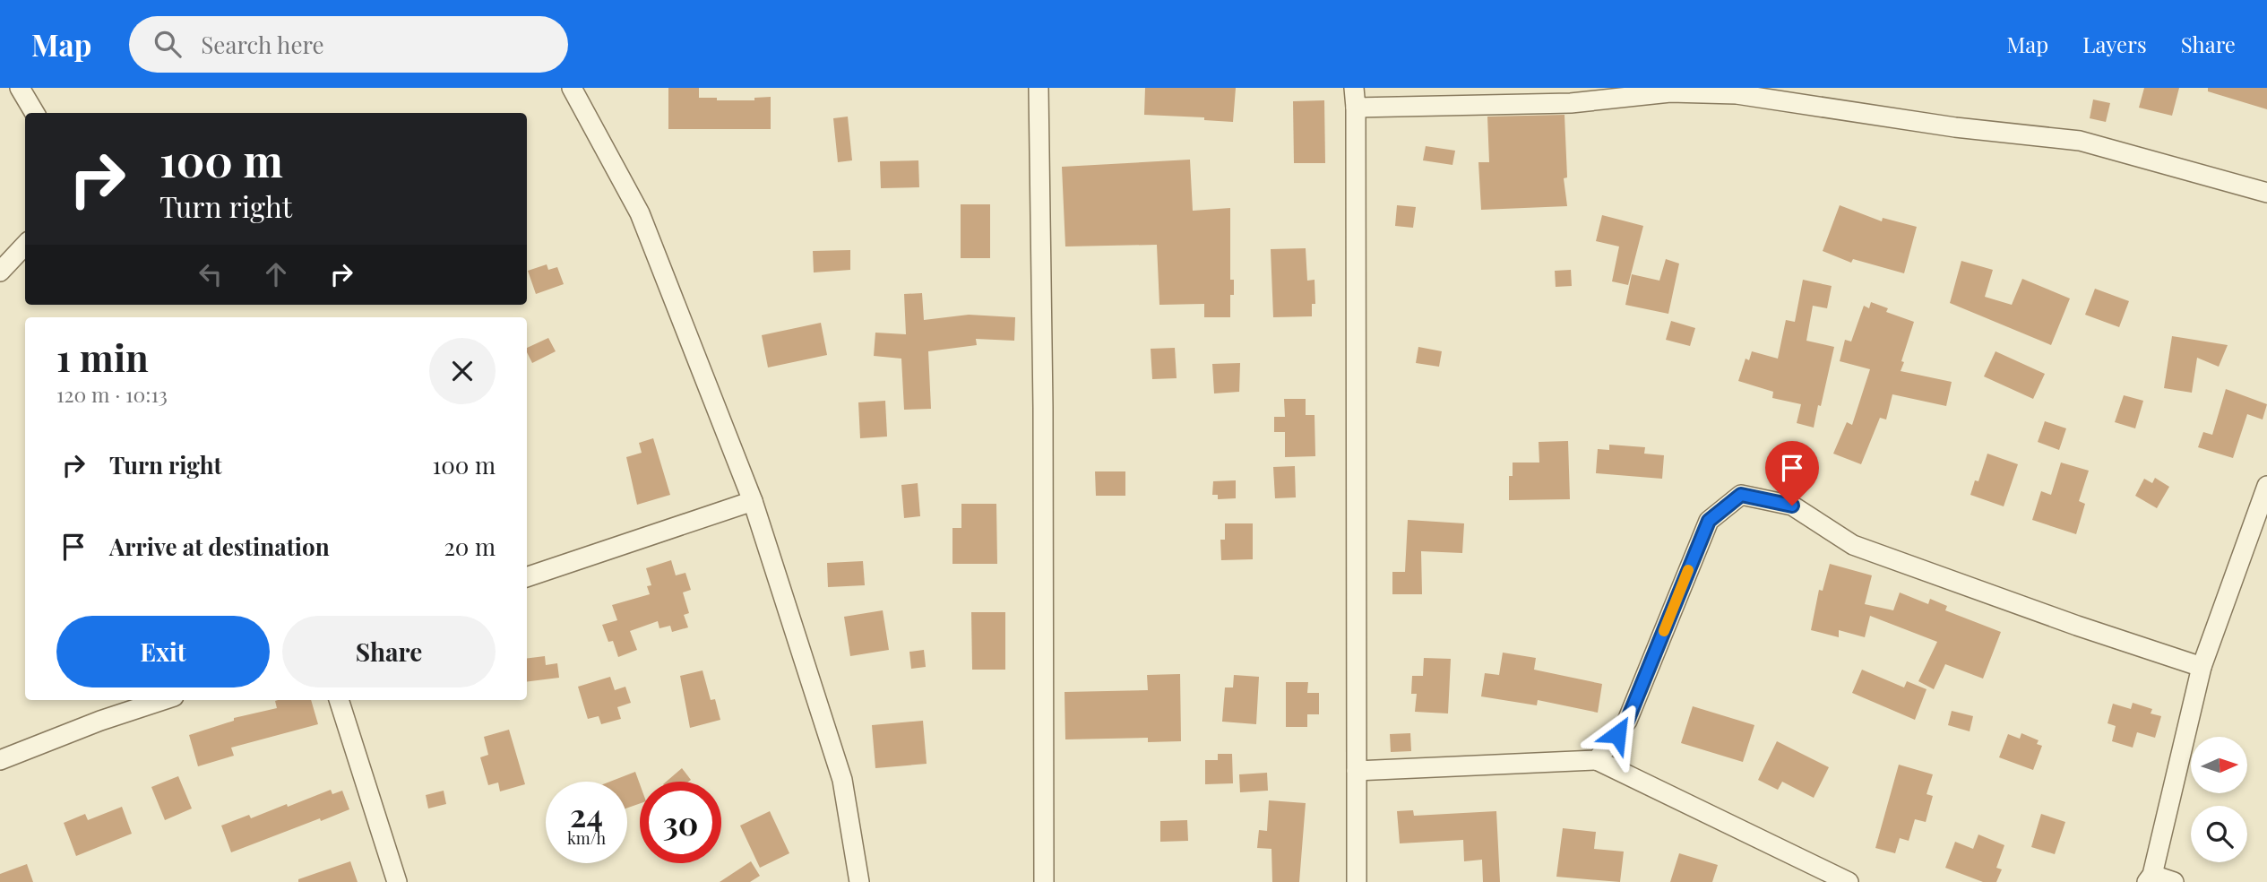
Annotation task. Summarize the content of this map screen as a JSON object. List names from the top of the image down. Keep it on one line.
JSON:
{"north":"right","page":{"header":"Map","search":"Search here","nav":["Map","Layers","Share"],"turn":["100 m","Turn right"],"heading":["1 min","120 m · 10:13"],"list":[{"name":"Turn right","value":"100 m"},{"name":"Arrive at destination","value":"20 m"}],"buttons":["Exit","Share"],"speed":"24 km/h","limit":"30"}}
